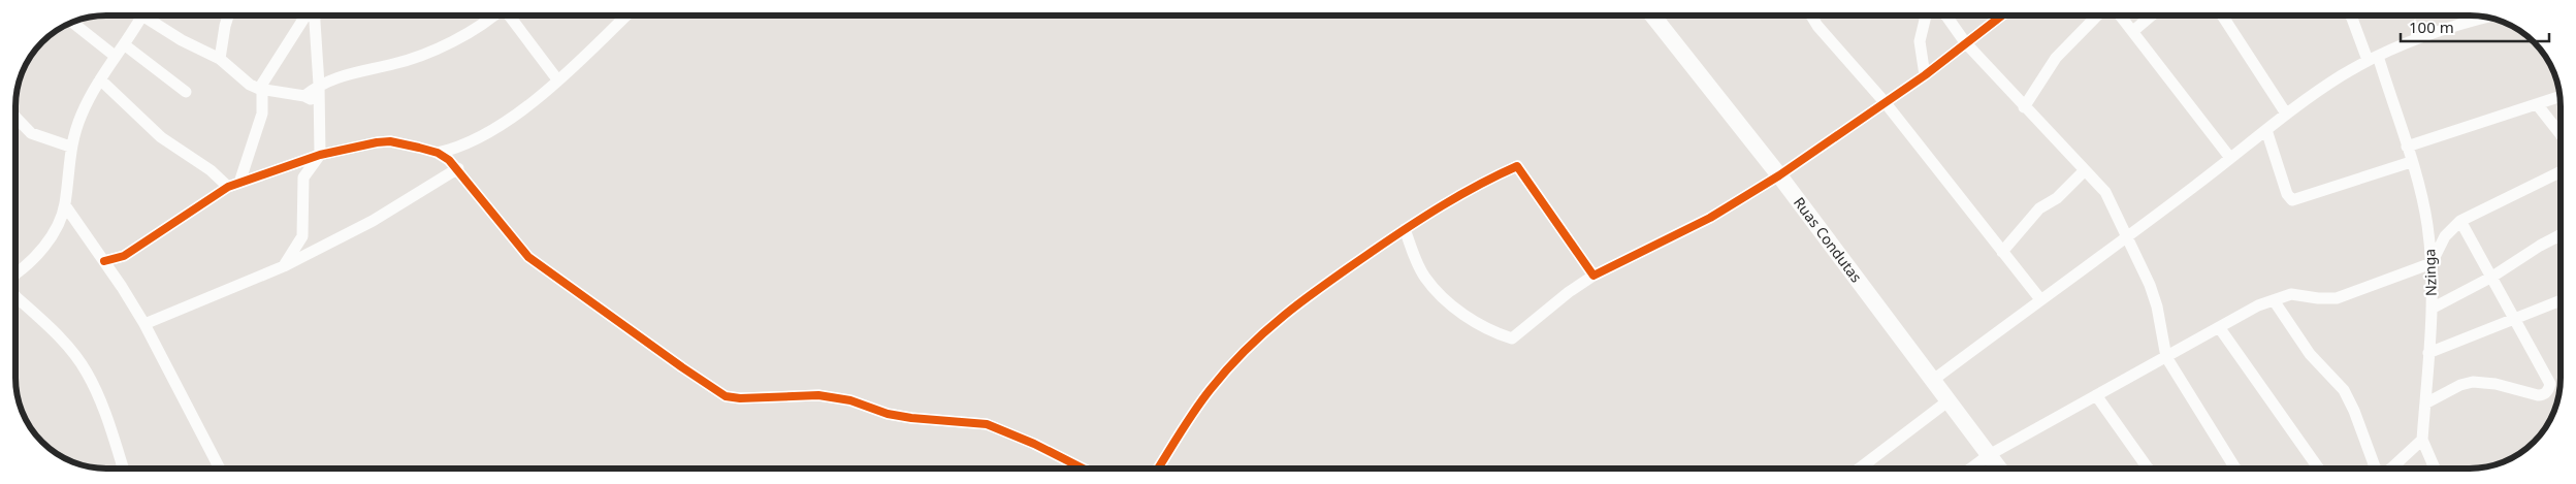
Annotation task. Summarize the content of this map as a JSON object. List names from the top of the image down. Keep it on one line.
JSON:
{"streets":{"street":["Ruas Condutas","Nzinga"]},"scale_bar":"100 m"}
